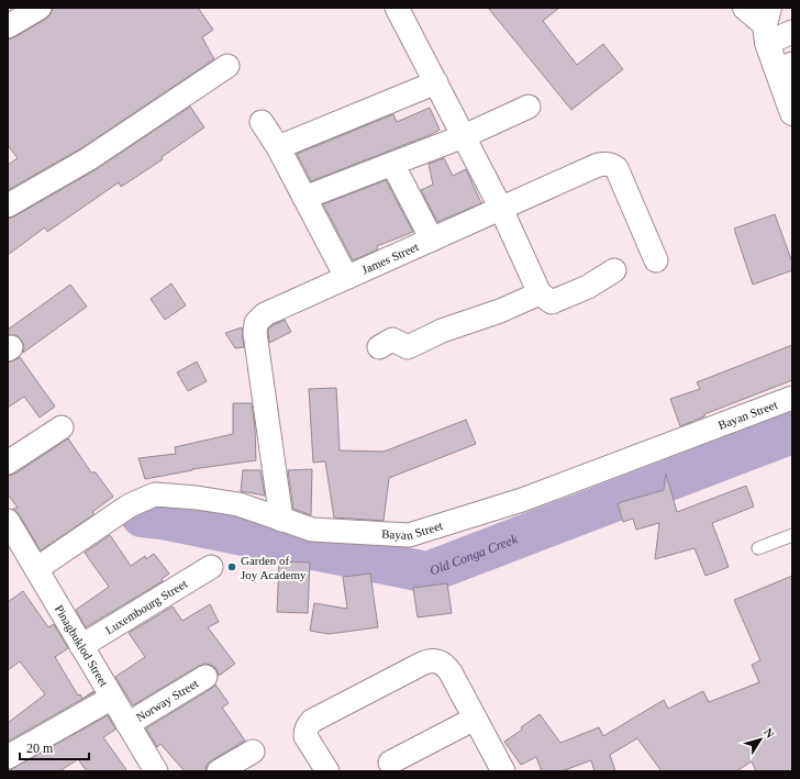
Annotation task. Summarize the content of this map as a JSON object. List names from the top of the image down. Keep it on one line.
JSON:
{"streets":{"street":["James Street","Bayan Street","Luxembourg Street","Pinagbuklod Street","Norway Street"]},"crossings":[["James Street","Bayan Street"],["Bayan Street","Pinagbuklod Street"],["Luxembourg Street","Pinagbuklod Street"],["Pinagbuklod Street","Norway Street"]],"water":["Old Conga Creek"],"places":["Garden of Joy Academy"],"scale_bar":"20 m","north":"top right"}
